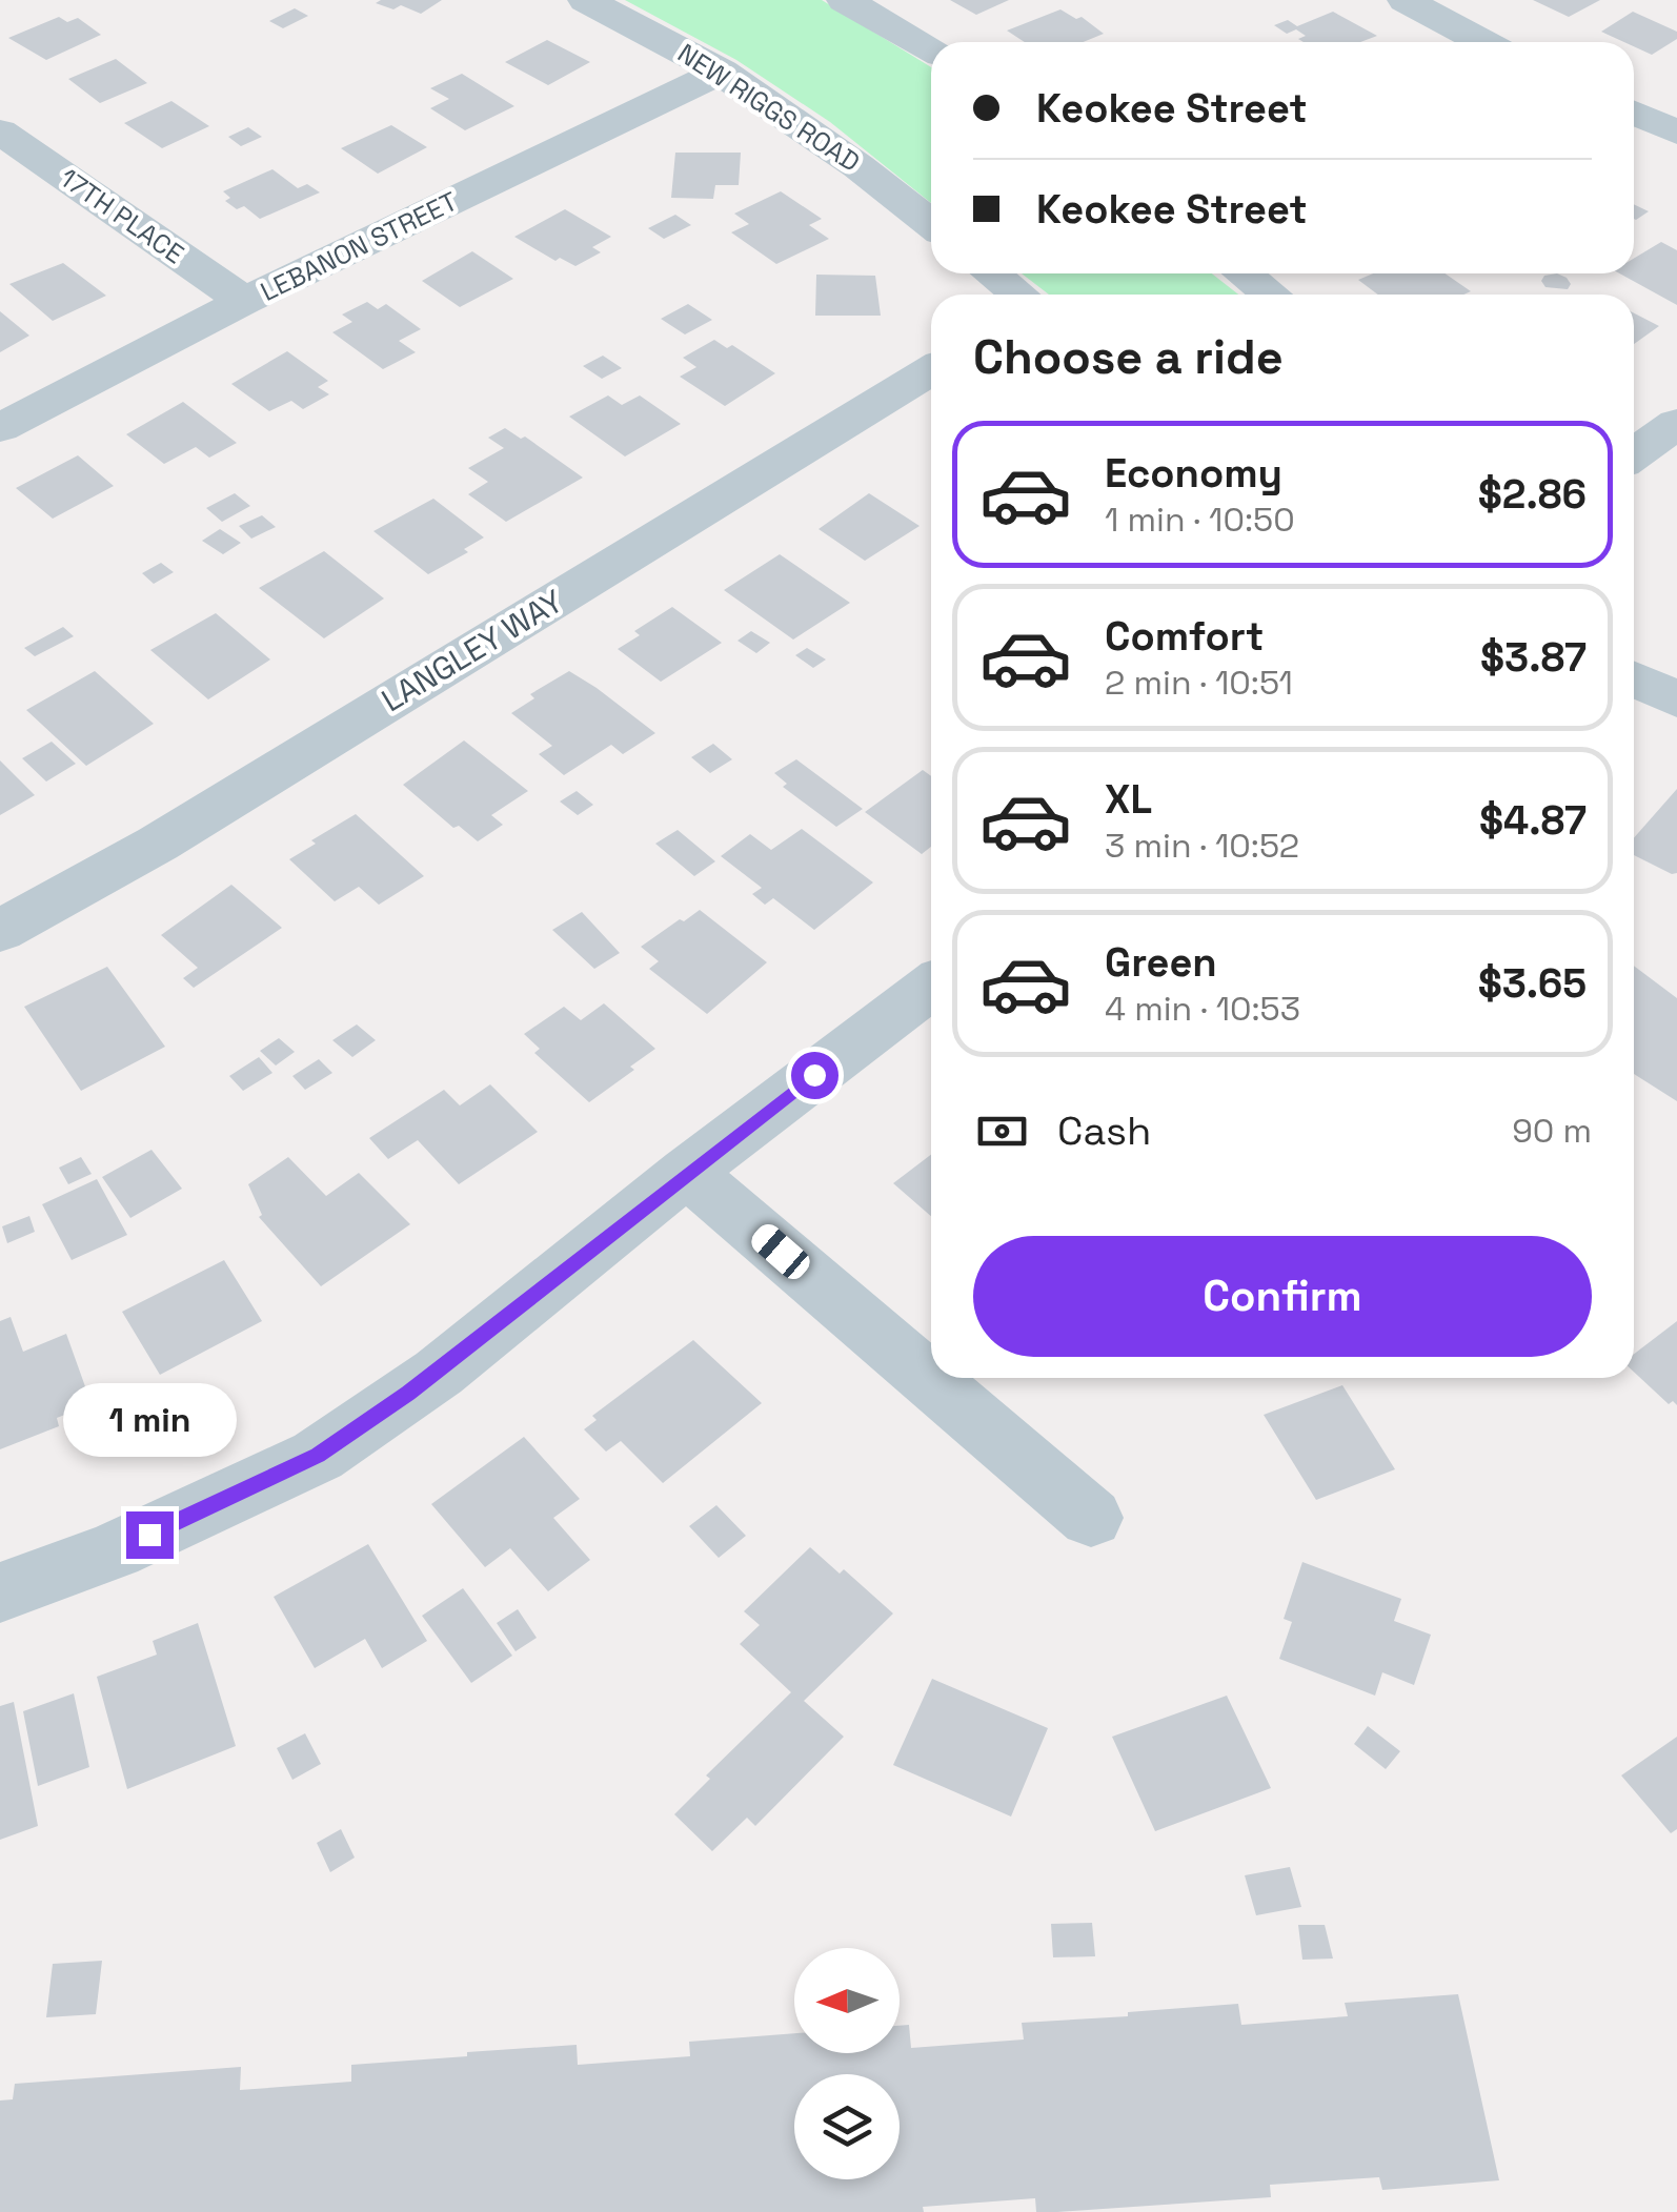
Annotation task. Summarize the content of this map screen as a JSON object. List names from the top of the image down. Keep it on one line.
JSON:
{"streets":{"street":["NEW RIGGS ROAD","17TH PLACE","LEBANON STREET","LANGLEY WAY"]},"crossings":[["NEW RIGGS ROAD","LEBANON STREET"],["17TH PLACE","LEBANON STREET"]],"north":"left","page":{"banner":["Keokee Street","Keokee Street"],"heading":"Choose a ride","list":[{"name":"Economy","note":"1 min · 10:50","value":"$2.86"},{"name":"Comfort","note":"2 min · 10:51","value":"$3.87"},{"name":"XL","note":"3 min · 10:52","value":"$4.87"},{"name":"Green","note":"4 min · 10:53","value":"$3.65"}],"pay":["Cash","90 m"],"buttons":"Confirm","bubble":"1 min"}}
